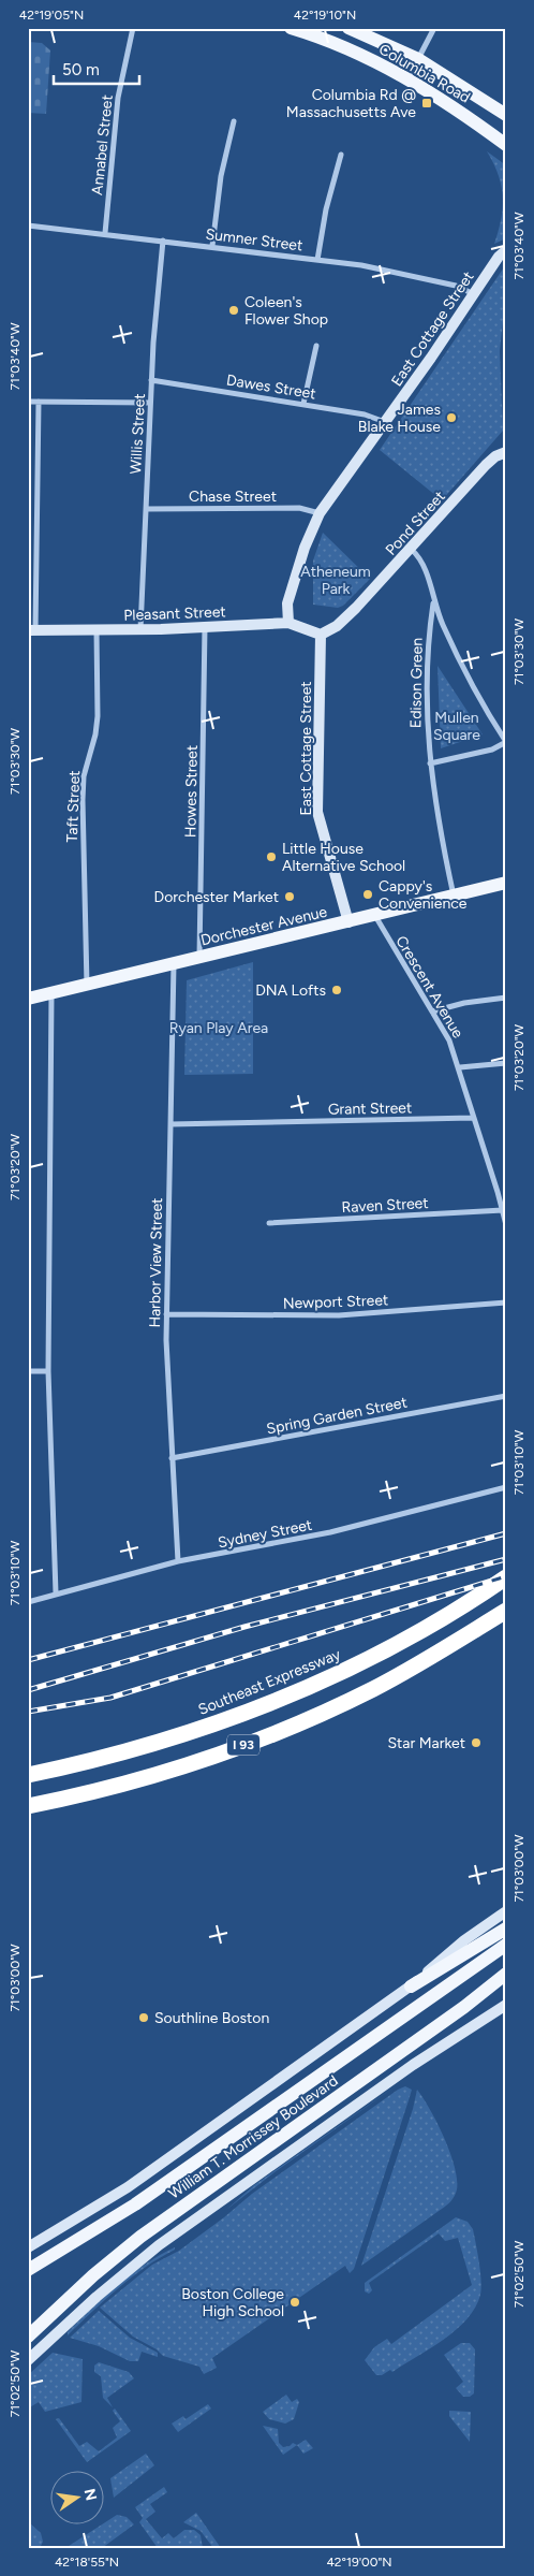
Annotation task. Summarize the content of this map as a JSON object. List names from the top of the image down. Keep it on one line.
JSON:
{"streets":{"highway":["Southeast Expressway","I 93"],"main road":["Columbia Road","Dorchester Avenue","William T. Morrissey Boulevard"],"street":["Annabel Street","Sumner Street","East Cottage Street","Dawes Street","Willis Street","Chase Street","Pond Street","Pleasant Street","Edison Green","Howes Street","Taft Street","Crescent Avenue","Grant Street","Raven Street","Harbor View Street","Newport Street","Spring Garden Street","Sydney Street"]},"crossings":[["Annabel Street","Sumner Street"],["Sumner Street","East Cottage Street"],["Sumner Street","Willis Street"],["East Cottage Street","Dawes Street"],["East Cottage Street","Chase Street"],["East Cottage Street","Pond Street"],["East Cottage Street","Pleasant Street"],["East Cottage Street","Dorchester Avenue"],["Dawes Street","Willis Street"],["Willis Street","Chase Street"],["Willis Street","Pleasant Street"],["Pond Street","Pleasant Street"],["Pond Street","Edison Green"],["Pleasant Street","Howes Street"],["Pleasant Street","Taft Street"],["Edison Green","Dorchester Avenue"],["Howes Street","Dorchester Avenue"],["Taft Street","Dorchester Avenue"],["Dorchester Avenue","Crescent Avenue"],["Dorchester Avenue","Harbor View Street"],["Crescent Avenue","Grant Street"],["Crescent Avenue","Raven Street"],["Grant Street","Harbor View Street"],["Harbor View Street","Newport Street"],["Harbor View Street","Spring Garden Street"],["Harbor View Street","Sydney Street"]],"parks":["Atheneum Park","Mullen Square","Ryan Play Area"],"places":{"transit":["Columbia Rd @ Massachusetts Ave"],"other":["Coleen's Flower Shop","James Blake House","Little House Alternative School","Cappy's Convenience","Dorchester Market","DNA Lofts","Star Market","Southline Boston","Boston College High School"]},"scale_bar":"50 m","north":"right","coordinates":["42°19'05\"N","42°19'10\"N","71°03'40\"W","71°03'30\"W","71°03'20\"W","71°03'10\"W","71°03'00\"W","71°02'50\"W","42°18'55\"N","42°19'00\"N"]}
